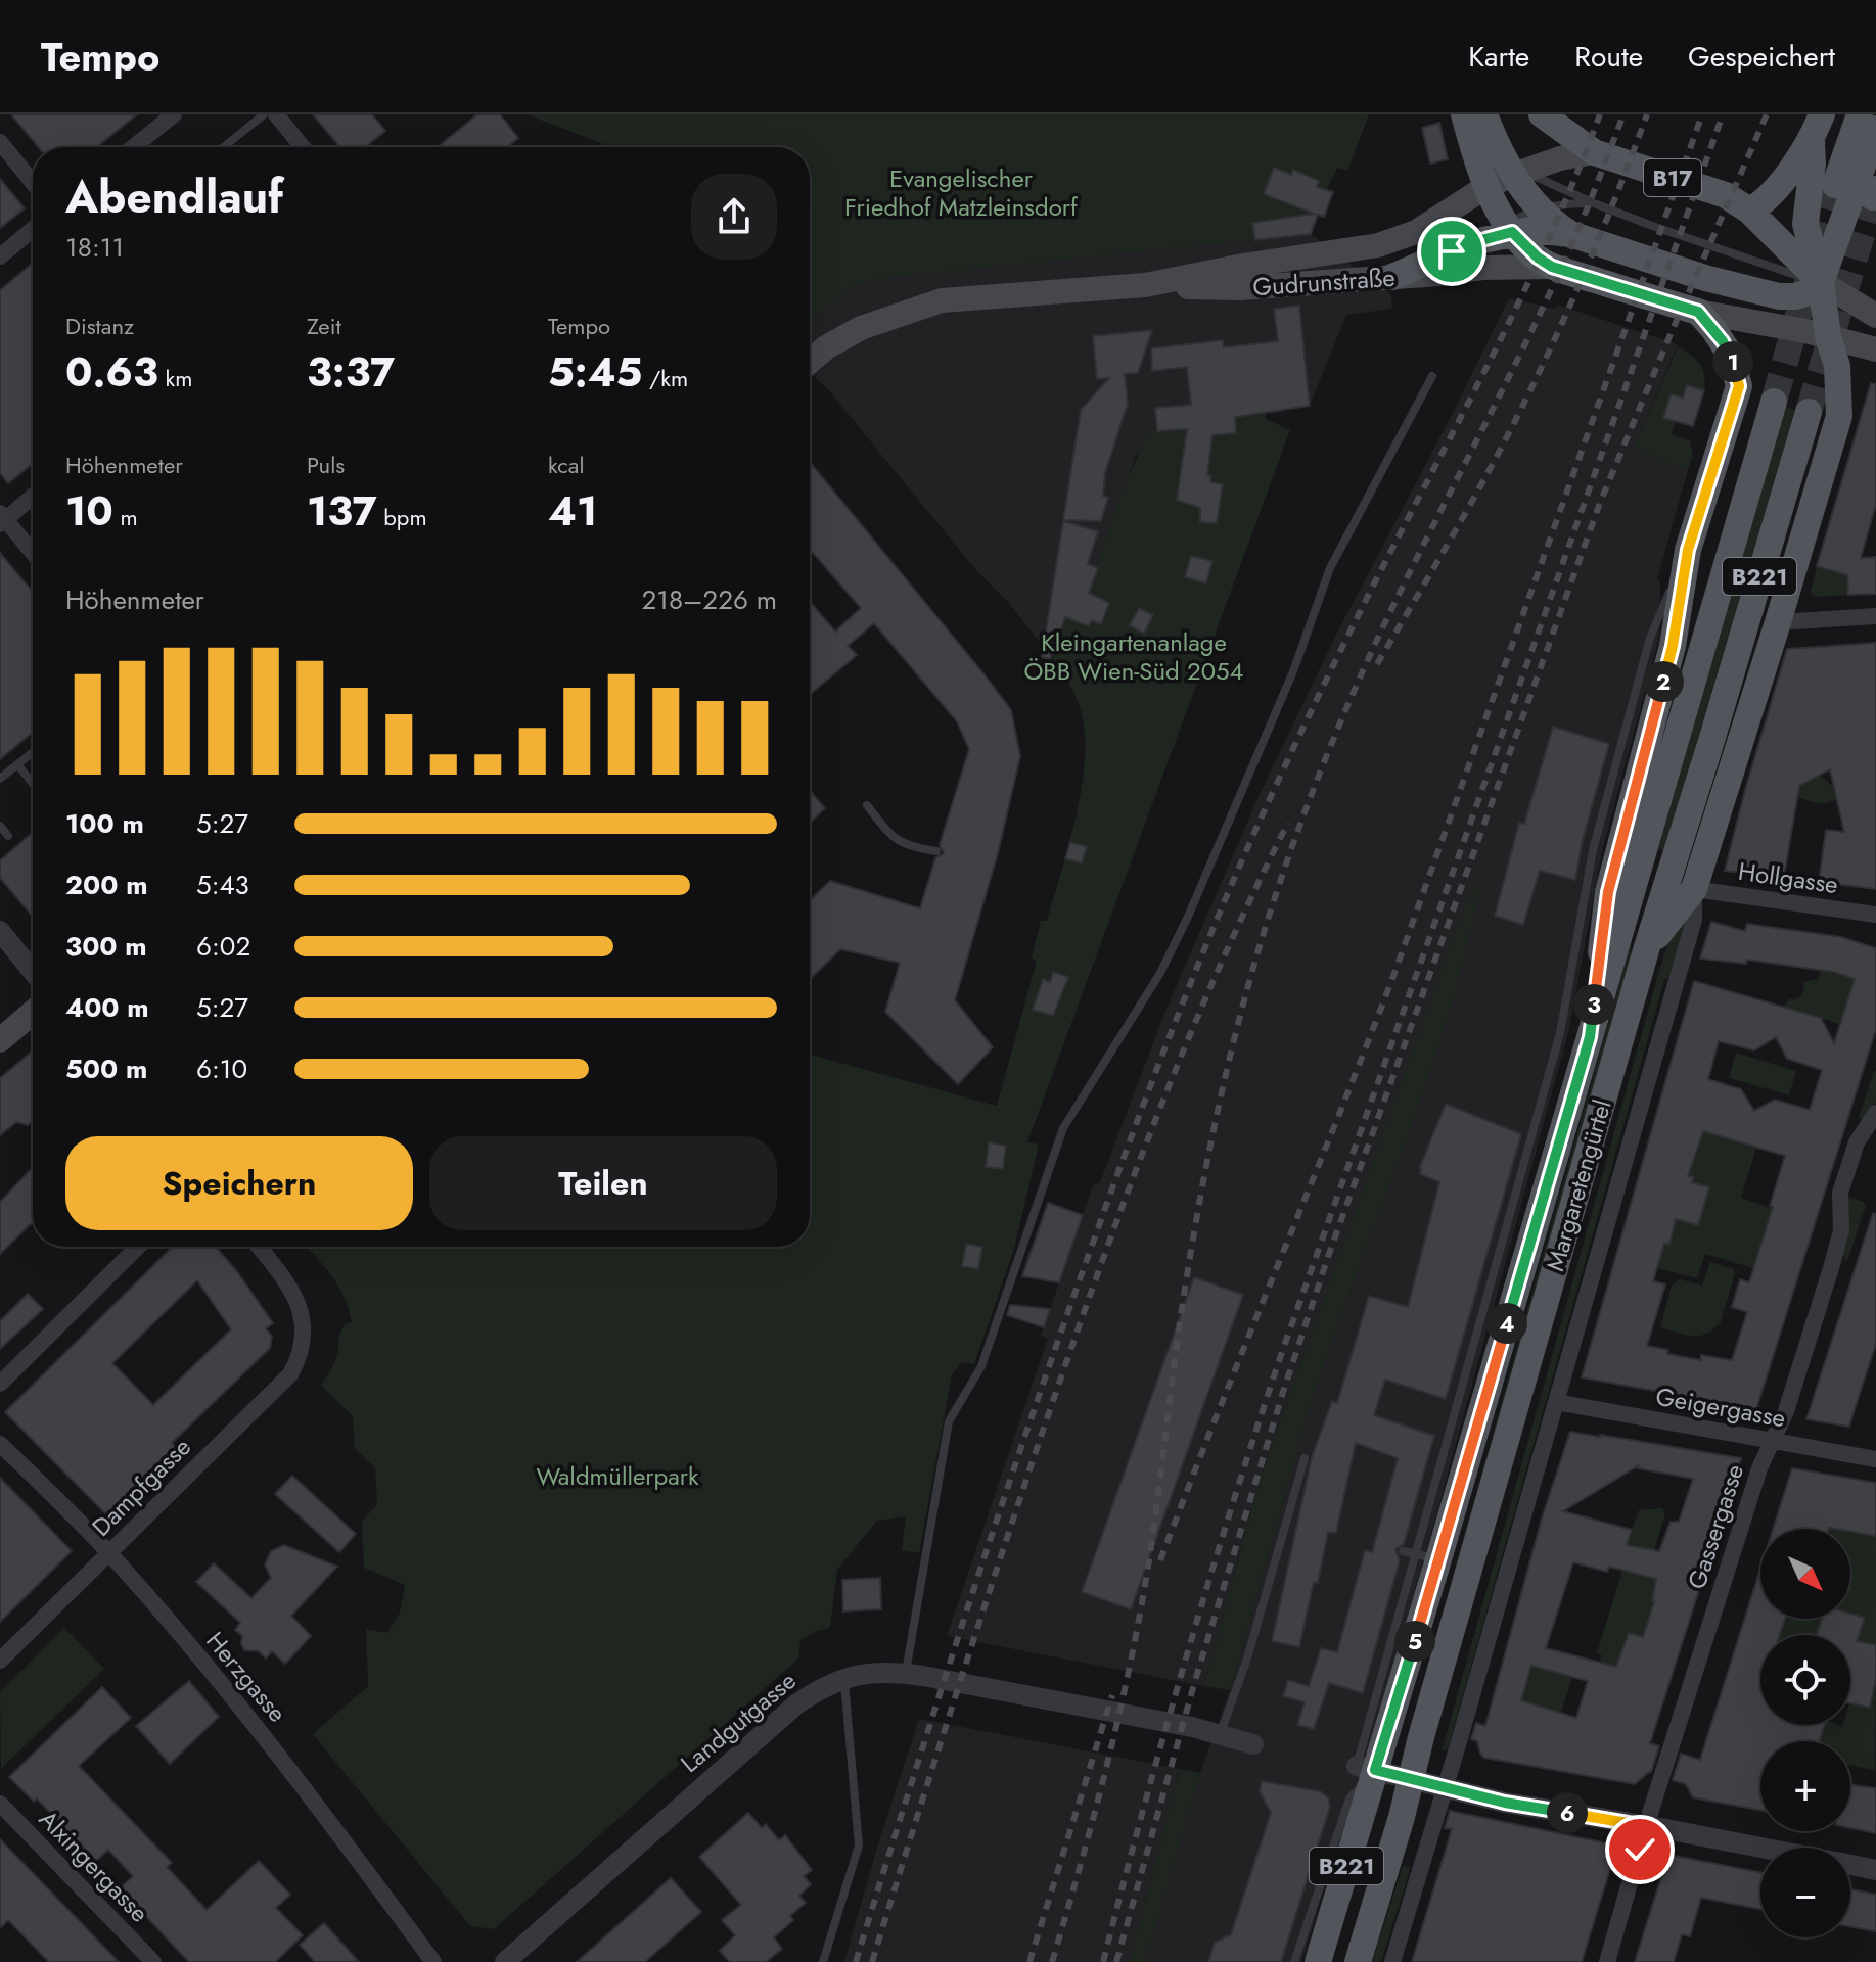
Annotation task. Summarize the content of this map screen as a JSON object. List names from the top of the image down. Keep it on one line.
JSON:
{"streets":{"main road":["B17","Gudrunstraße","B221","Margaretengürtel"],"street":["Hollgasse","Geigergasse","Dampfgasse","Gassergasse","Herzgasse","Landgutgasse","Alxingergasse"]},"crossings":[["B17","Gudrunstraße"],["B17","B221"],["B221","Hollgasse"],["B221","Margaretengürtel"],["Hollgasse","Margaretengürtel"],["Margaretengürtel","Geigergasse"],["Geigergasse","Gassergasse"],["Dampfgasse","Herzgasse"]],"parks":["Evangelischer Friedhof Matzleinsdorf","Kleingartenanlage ÖBB Wien-Süd 2054","Waldmüllerpark"],"north":"bottom right","page":{"header":"Tempo","nav":["Karte","Route","Gespeichert"],"heading":["Abendlauf","18:11"],"stats":[["Distanz","0.63 km"],["Zeit","3:37"],["Tempo","5:45 /km"],["Höhenmeter","10 m"],["Puls","137 bpm"],["kcal","41"]],"pins":["1","2","3","4","5","6"],"chart":["Höhenmeter","218–226 m"],"list":[{"name":"100 m","note":"5:27"},{"name":"200 m","note":"5:43"},{"name":"300 m","note":"6:02"},{"name":"400 m","note":"5:27"},{"name":"500 m","note":"6:10"}],"buttons":["Speichern","Teilen"],"map_buttons":["+","−"]}}
